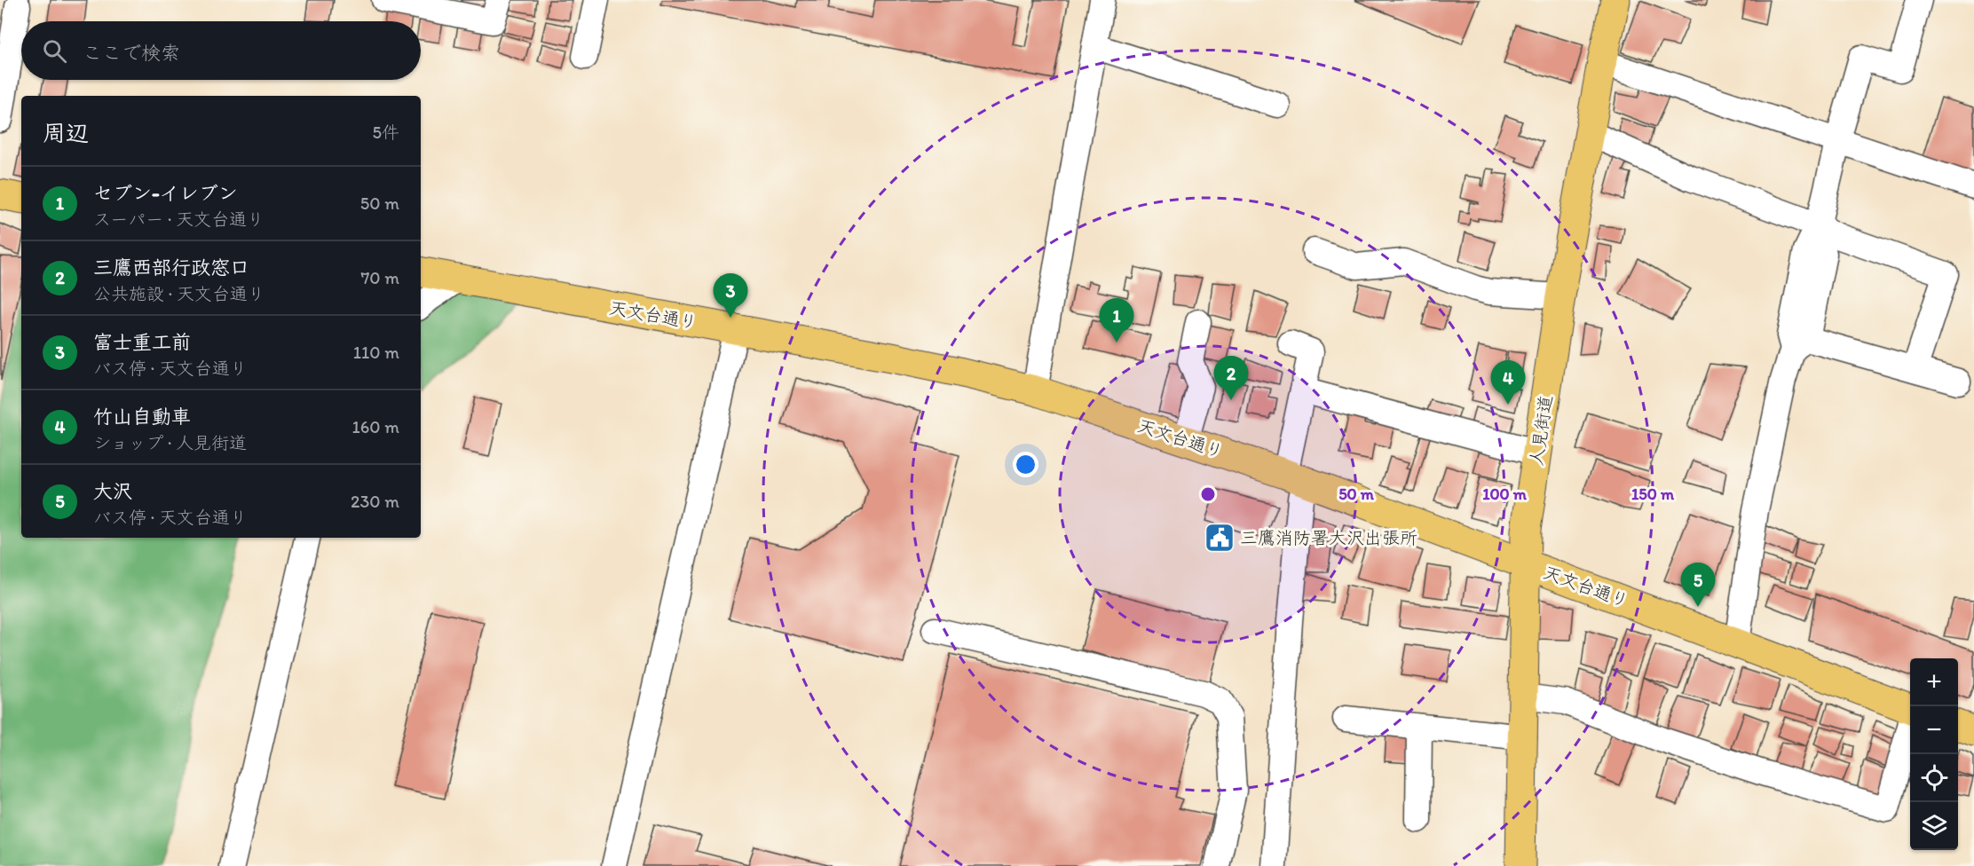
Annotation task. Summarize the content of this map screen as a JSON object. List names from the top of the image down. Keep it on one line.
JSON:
{"streets":{"main road":["天文台通り","人見街道"]},"crossings":[["天文台通り","人見街道"]],"places":{"public building":["三鷹消防署大沢出張所"]},"page":{"search":"ここで検索","heading":["周辺","5件"],"list":[{"mark":"1","name":"セブン-イレブン","note":"スーパー · 天文台通り","value":"50 m"},{"mark":"2","name":"三鷹西部行政窓口","note":"公共施設 · 天文台通り","value":"70 m"},{"mark":"3","name":"富士重工前","note":"バス停 · 天文台通り","value":"110 m"},{"mark":"4","name":"竹山自動車","note":"ショップ · 人見街道","value":"160 m"},{"mark":"5","name":"大沢","note":"バス停 · 天文台通り","value":"230 m"}],"pins":["3","1","2","4","5"],"map_buttons":["+","−"]},"rings":["50 m","100 m","150 m"]}
